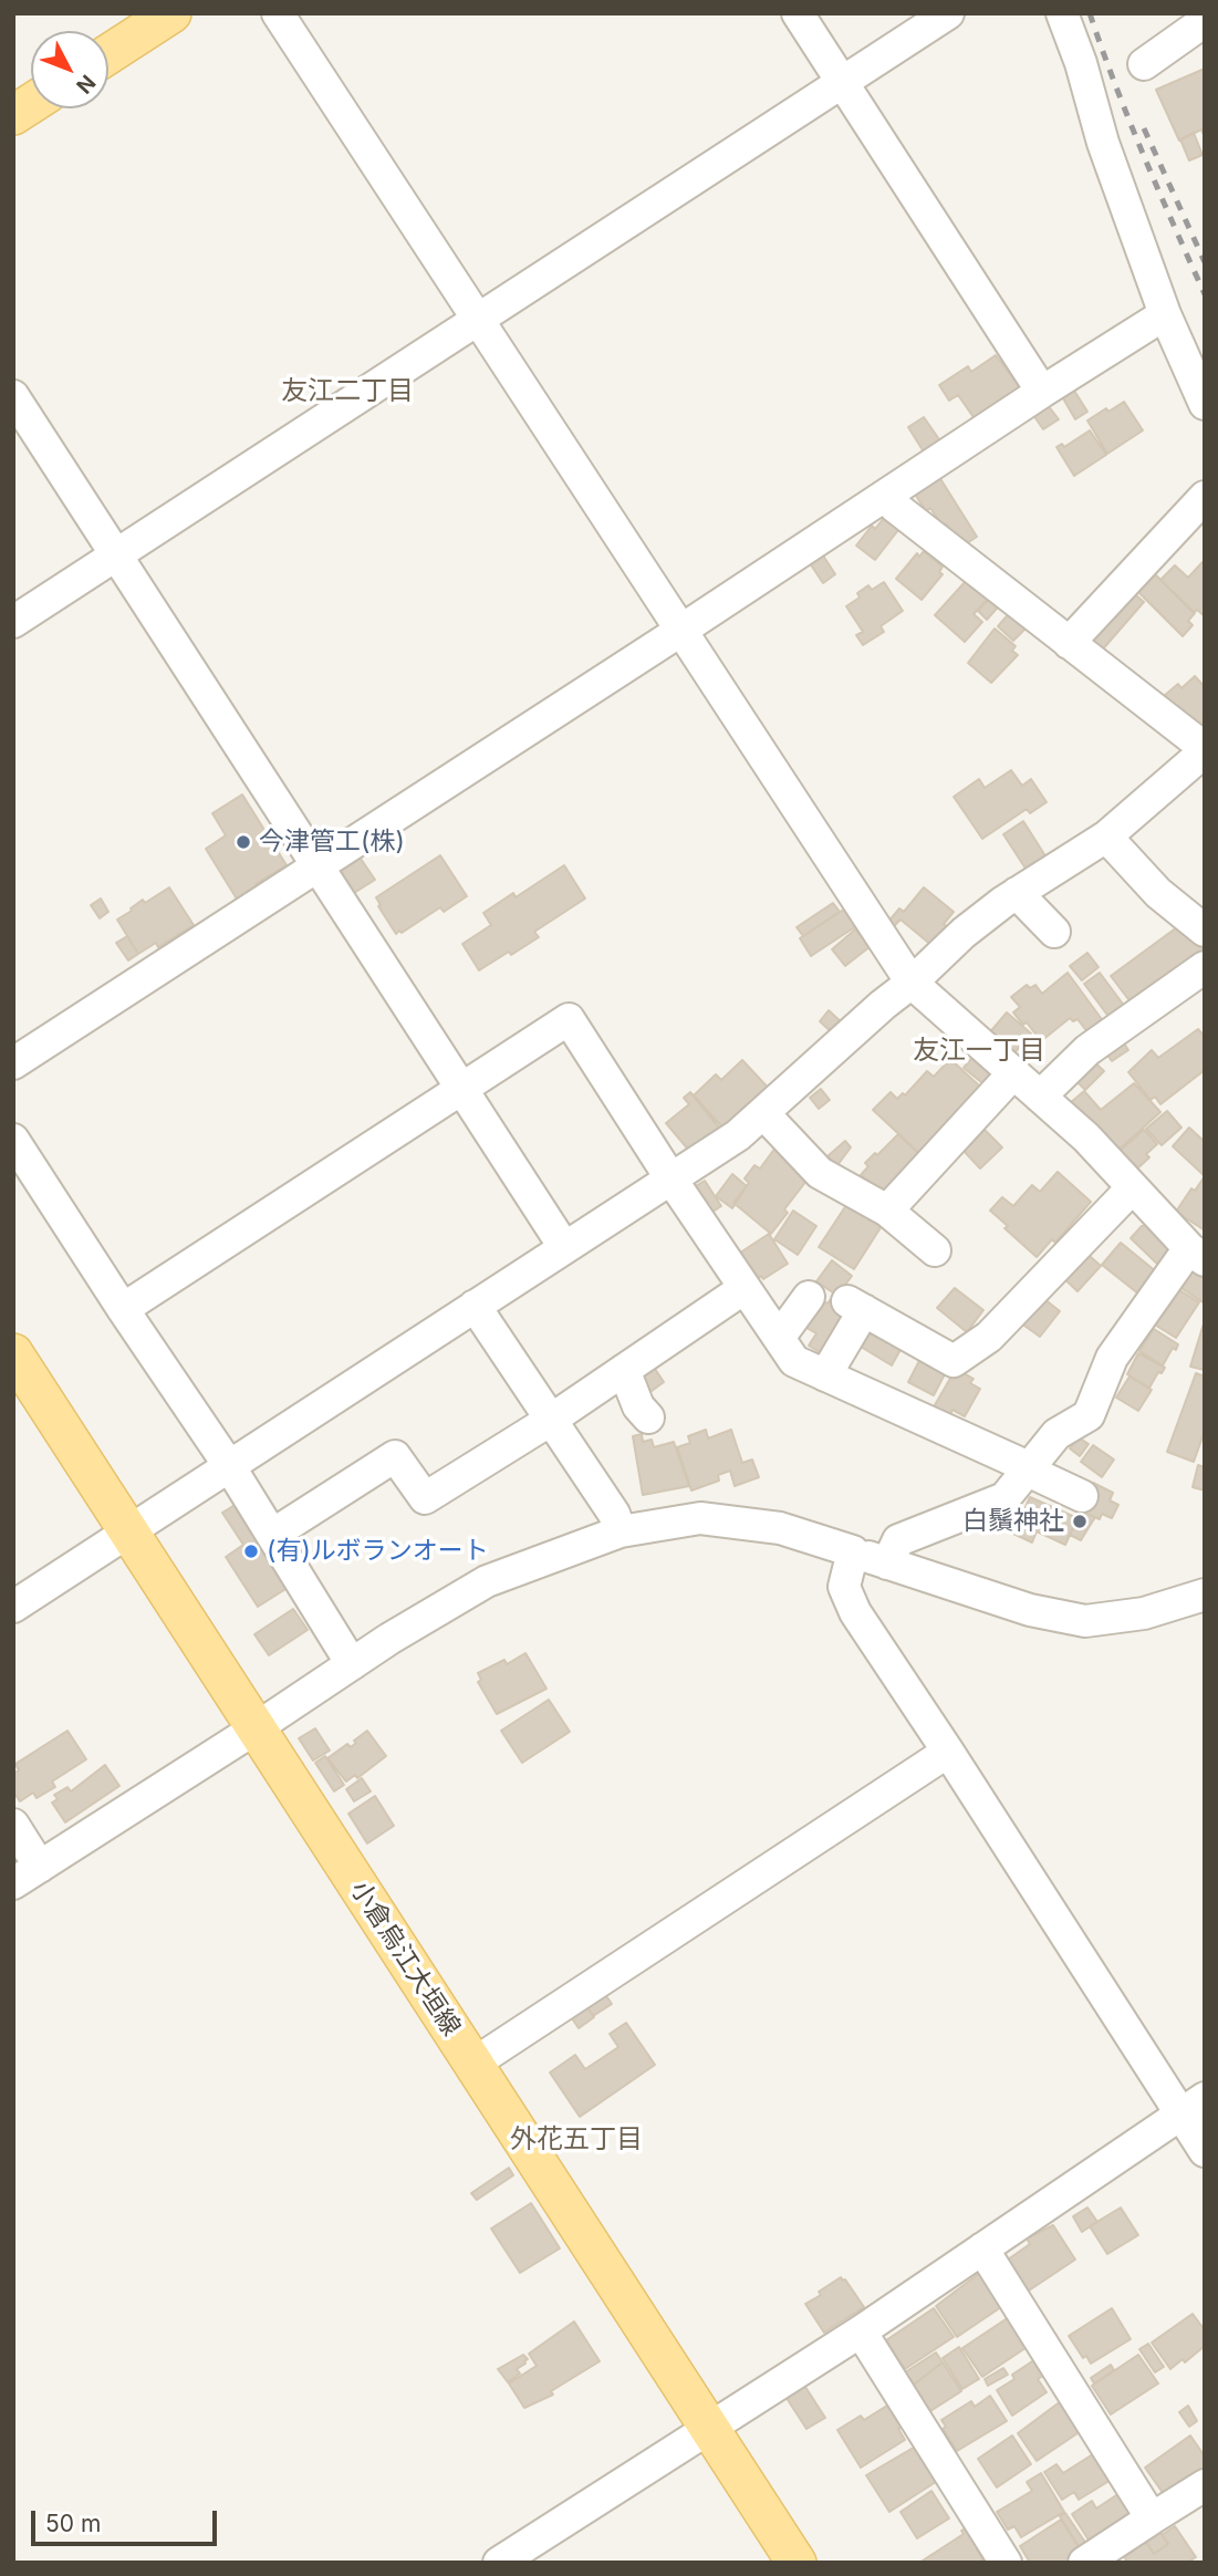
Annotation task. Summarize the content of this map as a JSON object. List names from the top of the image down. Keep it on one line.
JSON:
{"streets":{"main road":["小倉烏江大垣線"]},"districts":["友江二丁目","友江一丁目","外花五丁目"],"places":["今津管工(株)","白鬚神社","(有)ルボランオート"],"scale_bar":"50 m","north":"bottom right"}
